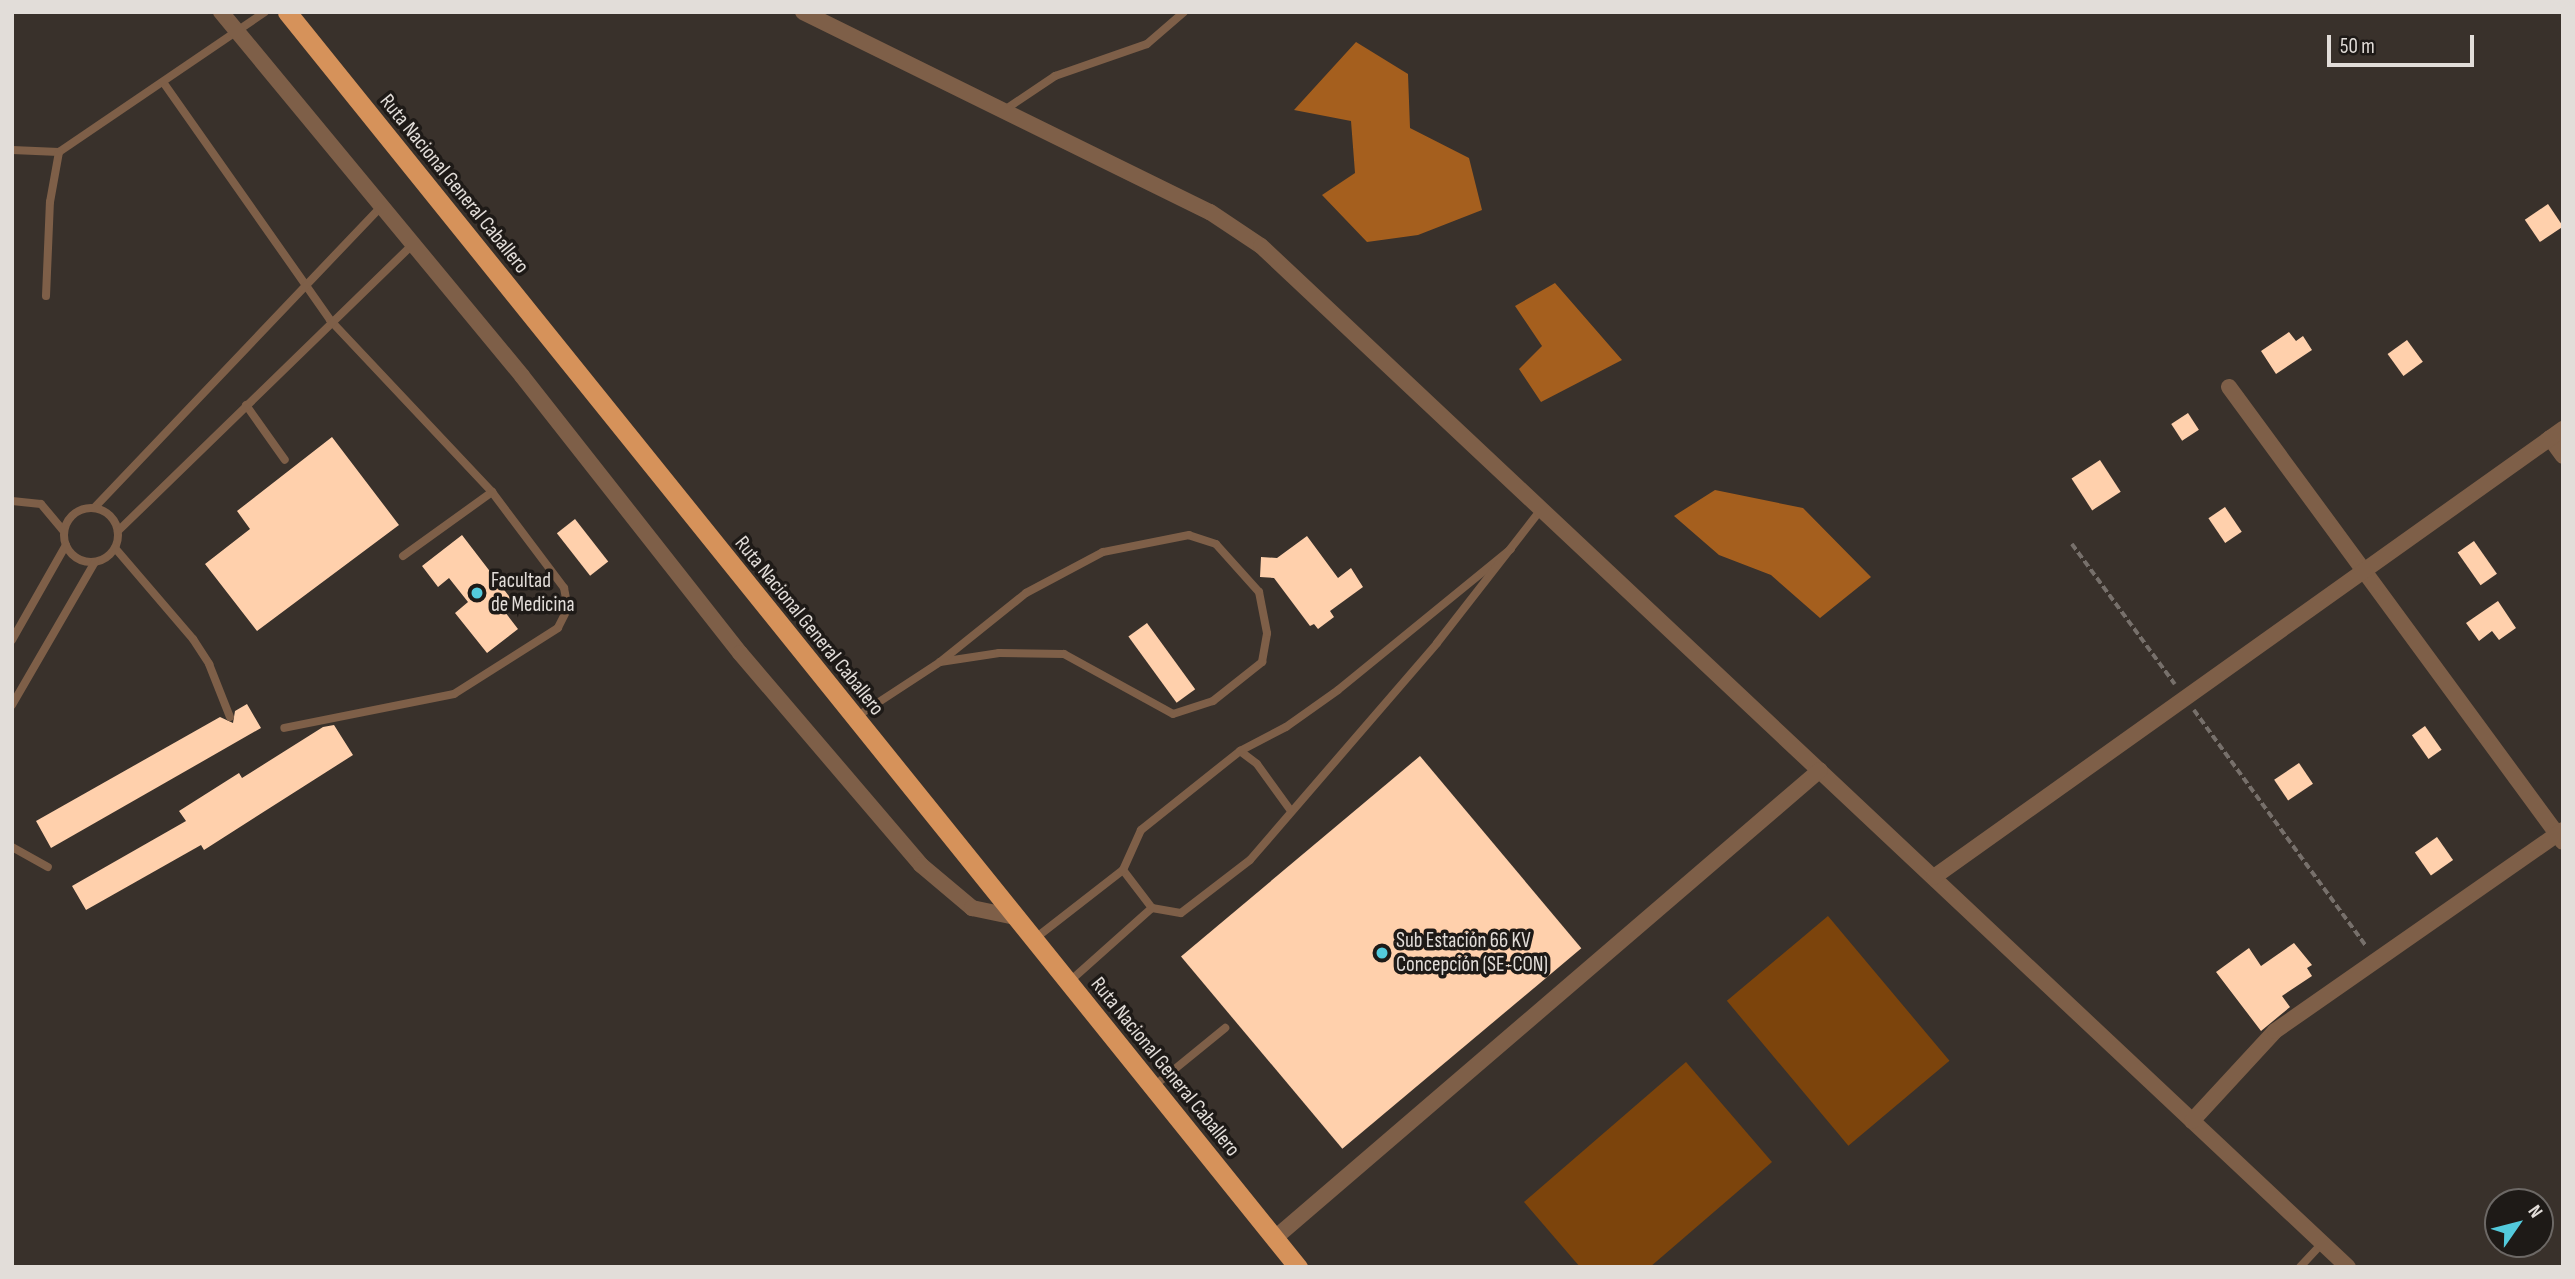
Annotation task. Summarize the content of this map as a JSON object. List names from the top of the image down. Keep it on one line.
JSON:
{"streets":{"highway":["Ruta Nacional General Caballero"]},"places":["Facultad de Medicina","Sub Estación 66 KV Concepción (SE-CON)"],"scale_bar":"50 m","north":"top right"}
